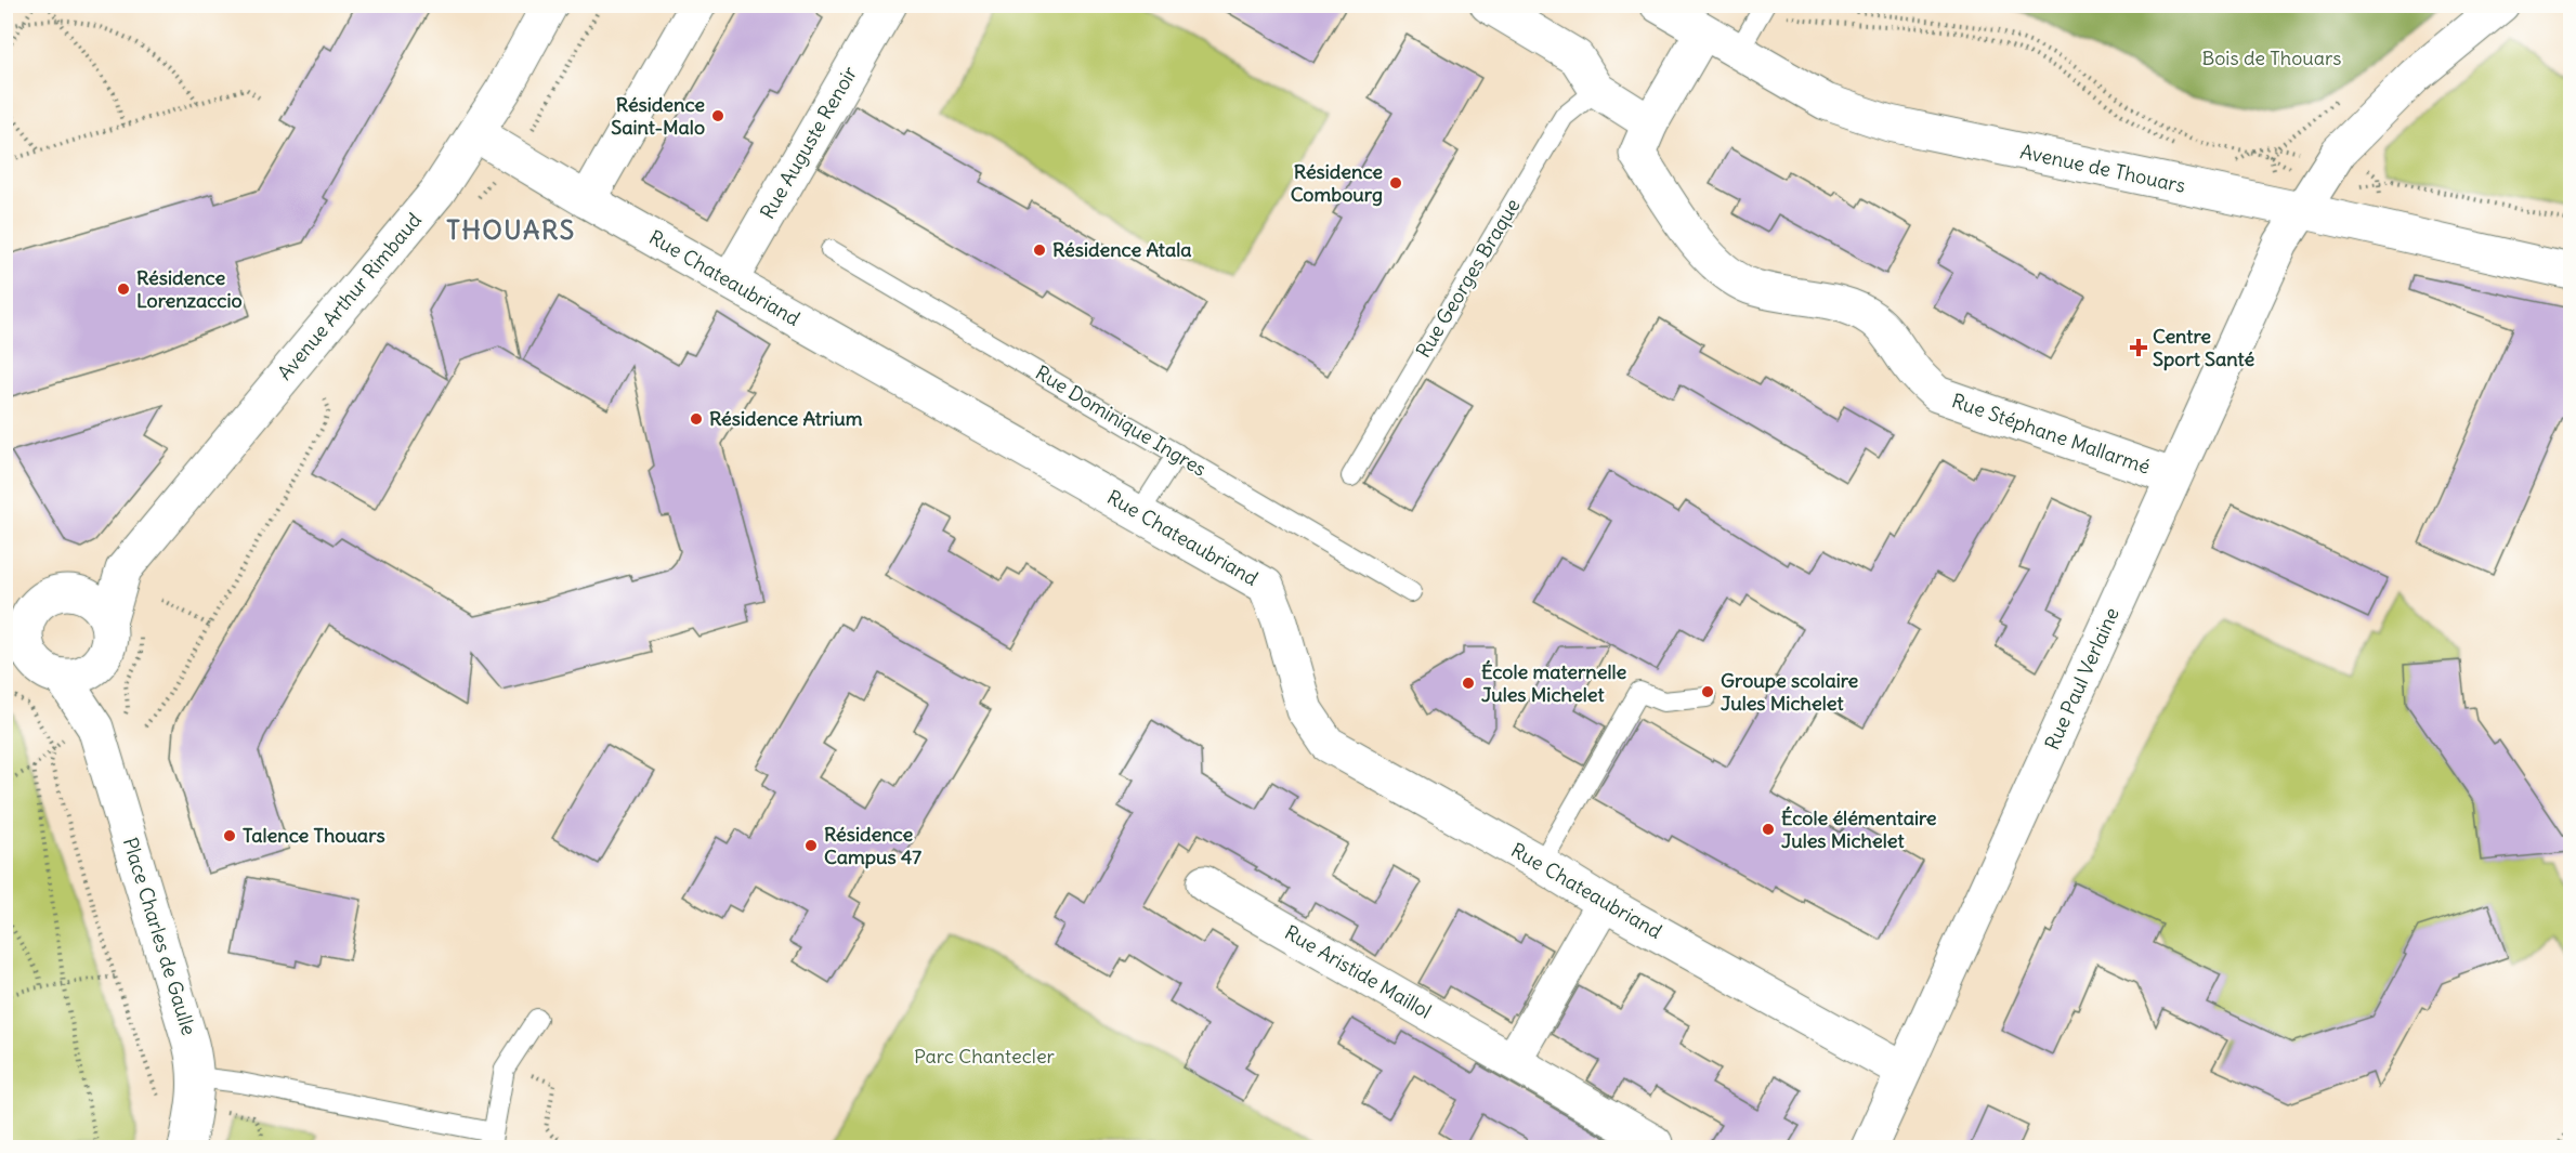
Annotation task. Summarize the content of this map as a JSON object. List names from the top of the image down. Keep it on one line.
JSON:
{"streets":{"street":["Rue Auguste Renoir","Avenue de Thouars","Rue Chateaubriand","Avenue Arthur Rimbaud","Rue Stéphane Mallarmé","Rue Paul Verlaine","Place Charles de Gaulle","Rue Aristide Maillol"],"lane":["Rue Georges Braque","Rue Dominique Ingres"]},"crossings":[["Rue Auguste Renoir","Rue Chateaubriand"],["Avenue de Thouars","Rue Paul Verlaine"],["Rue Chateaubriand","Avenue Arthur Rimbaud"],["Rue Chateaubriand","Rue Paul Verlaine"],["Rue Stéphane Mallarmé","Rue Paul Verlaine"]],"districts":["THOUARS"],"parks":["Bois de Thouars","Parc Chantecler"],"places":{"other":["Résidence Saint-Malo","Résidence Combourg","Résidence Atala","Résidence Lorenzaccio","Résidence Atrium","École maternelle Jules Michelet","Groupe scolaire Jules Michelet","École élémentaire Jules Michelet","Talence Thouars","Résidence Campus 47"],"health":["Centre Sport Santé"]}}
